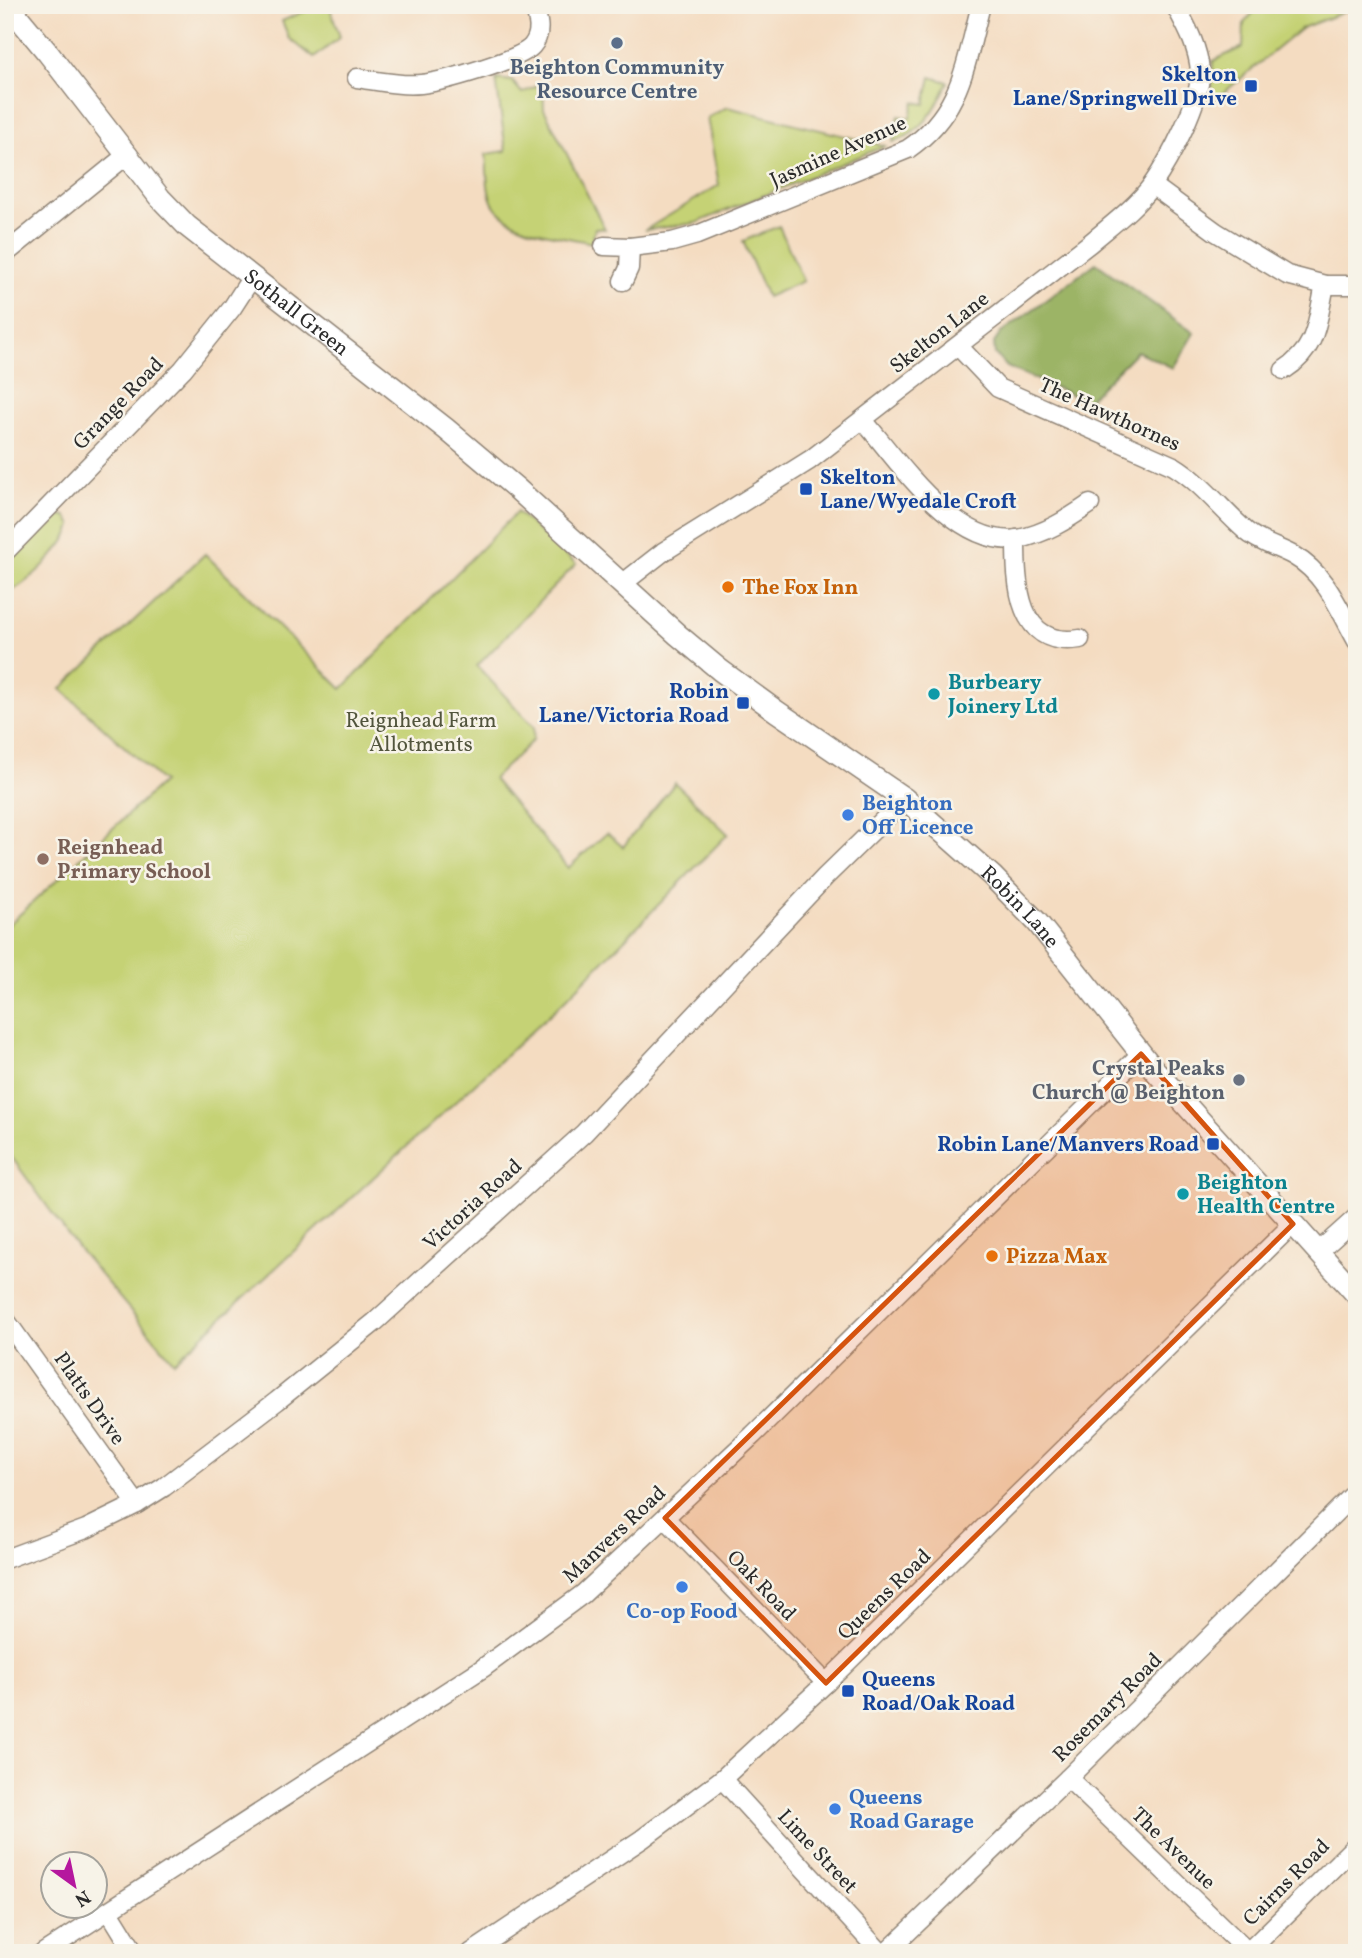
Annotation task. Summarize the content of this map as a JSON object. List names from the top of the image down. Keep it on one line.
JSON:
{"streets":{"street":["Jasmine Avenue","Sothall Green","Skelton Lane","Grange Road","The Hawthornes","Robin Lane","Victoria Road","Platts Drive","Manvers Road","Oak Road","Queens Road","Rosemary Road","The Avenue","Lime Street","Cairns Road"]},"crossings":[["Sothall Green","Skelton Lane"],["Sothall Green","Grange Road"],["Sothall Green","Robin Lane"],["Skelton Lane","The Hawthornes"],["Skelton Lane","Robin Lane"],["Robin Lane","Victoria Road"],["Robin Lane","Manvers Road"],["Robin Lane","Queens Road"],["Victoria Road","Platts Drive"],["Manvers Road","Oak Road"],["Oak Road","Queens Road"],["Queens Road","Lime Street"],["Rosemary Road","The Avenue"],["Rosemary Road","Lime Street"],["The Avenue","Cairns Road"]],"parks":["Reignhead Farm Allotments"],"places":{"other":["Beighton Community Resource Centre","The Fox Inn","Burbeary Joinery Ltd","Beighton Off Licence","Reignhead Primary School","Crystal Peaks Church @ Beighton","Beighton Health Centre","Pizza Max","Co-op Food","Queens Road Garage"],"transit":["Skelton Lane/Springwell Drive","Skelton Lane/Wyedale Croft","Robin Lane/Victoria Road","Robin Lane/Manvers Road","Queens Road/Oak Road"]},"north":"bottom right"}
